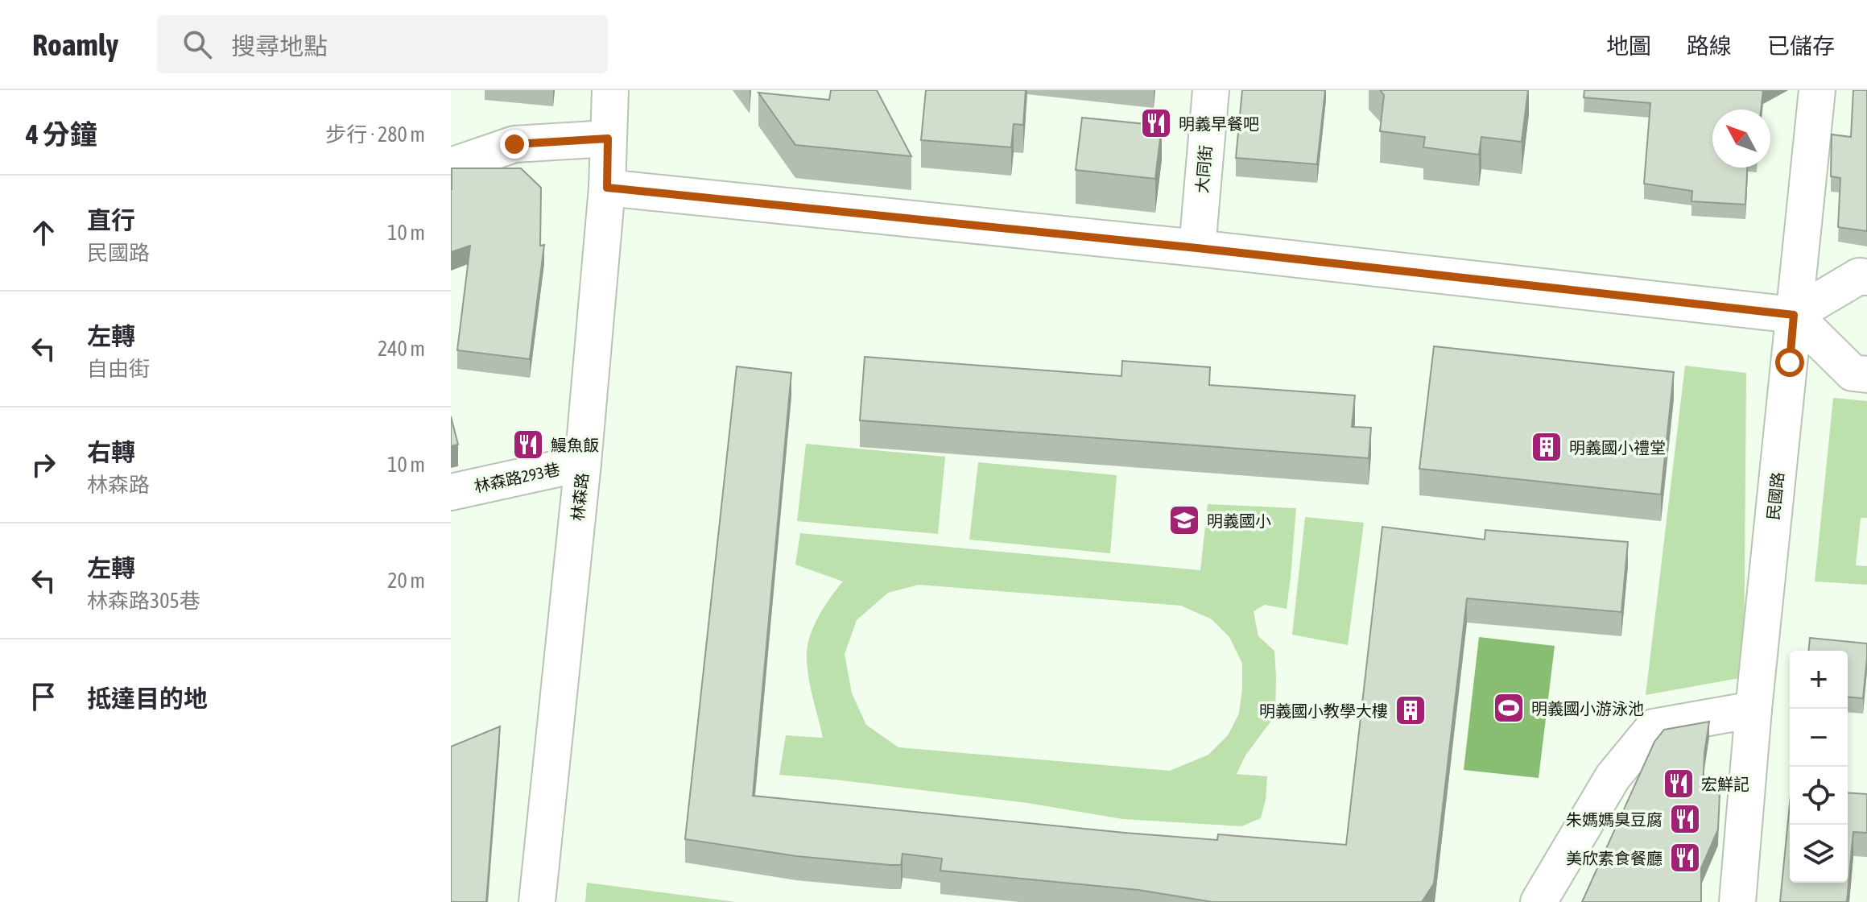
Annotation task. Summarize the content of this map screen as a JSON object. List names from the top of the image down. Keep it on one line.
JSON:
{"streets":{"street":["大同街","林森路293巷","民國路","林森路"]},"crossings":[["林森路293巷","林森路"]],"places":{"restaurant":["明義早餐吧","鰻魚飯","宏鮮記","朱媽媽臭豆腐","美欣素食餐廳"],"building":["明義國小禮堂","明義國小教學大樓"],"school or university":["明義國小"],"sports":["明義國小游泳池"]},"north":"top left","page":{"header":"Roamly","search":"搜尋地點","nav":["地圖","路線","已儲存"],"heading":["4 分鐘","步行 · 280 m"],"list":[["直行","民國路","10 m"],["左轉","自由街","240 m"],["右轉","林森路","10 m"],["左轉","林森路305巷","20 m"],"抵達目的地"],"map_buttons":["+","−"]}}
